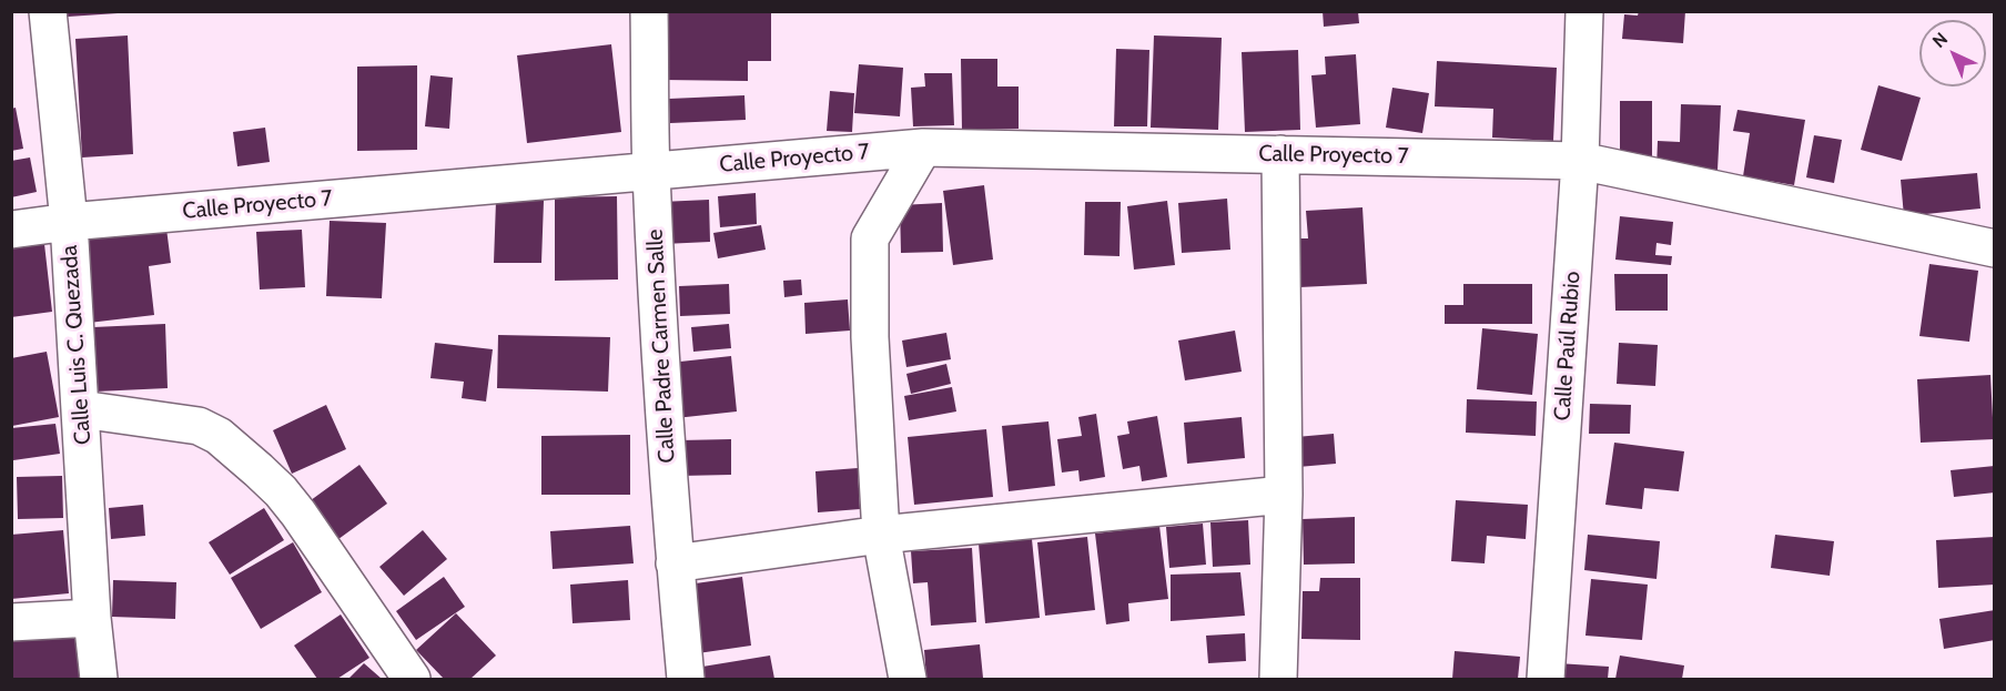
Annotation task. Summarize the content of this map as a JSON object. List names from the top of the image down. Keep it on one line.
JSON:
{"streets":{"street":["Calle Proyecto 7","Calle Luis C. Quezada","Calle Padre Carmen Salle","Calle Paúl Rubio"]},"crossings":[["Calle Proyecto 7","Calle Luis C. Quezada"],["Calle Proyecto 7","Calle Padre Carmen Salle"],["Calle Proyecto 7","Calle Paúl Rubio"]],"north":"top left"}
